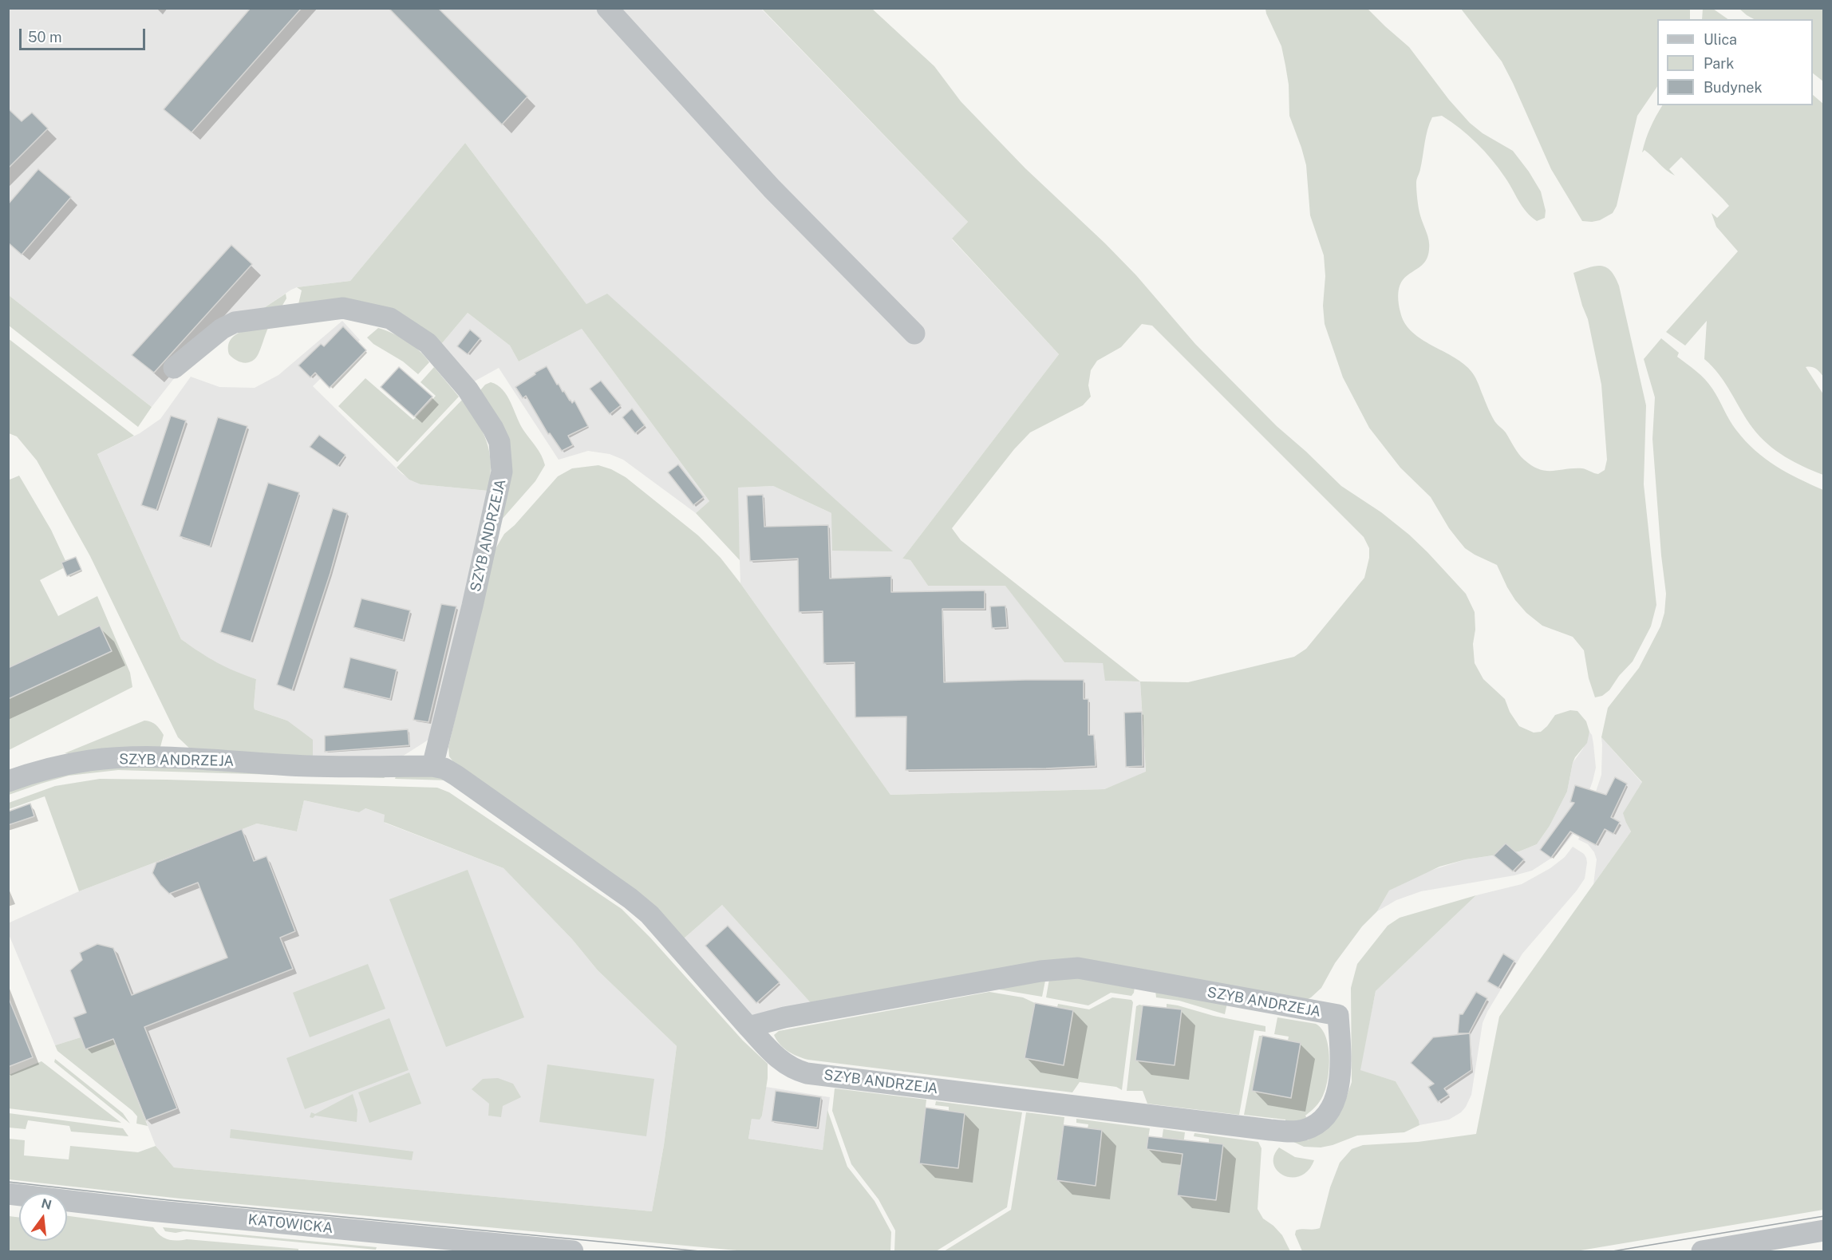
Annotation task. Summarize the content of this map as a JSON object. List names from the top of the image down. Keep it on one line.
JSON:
{"streets":{"street":["SZYB ANDRZEJA","KATOWICKA"]},"legend":["Ulica","Park","Budynek"],"scale_bar":"50 m","north":"top"}
